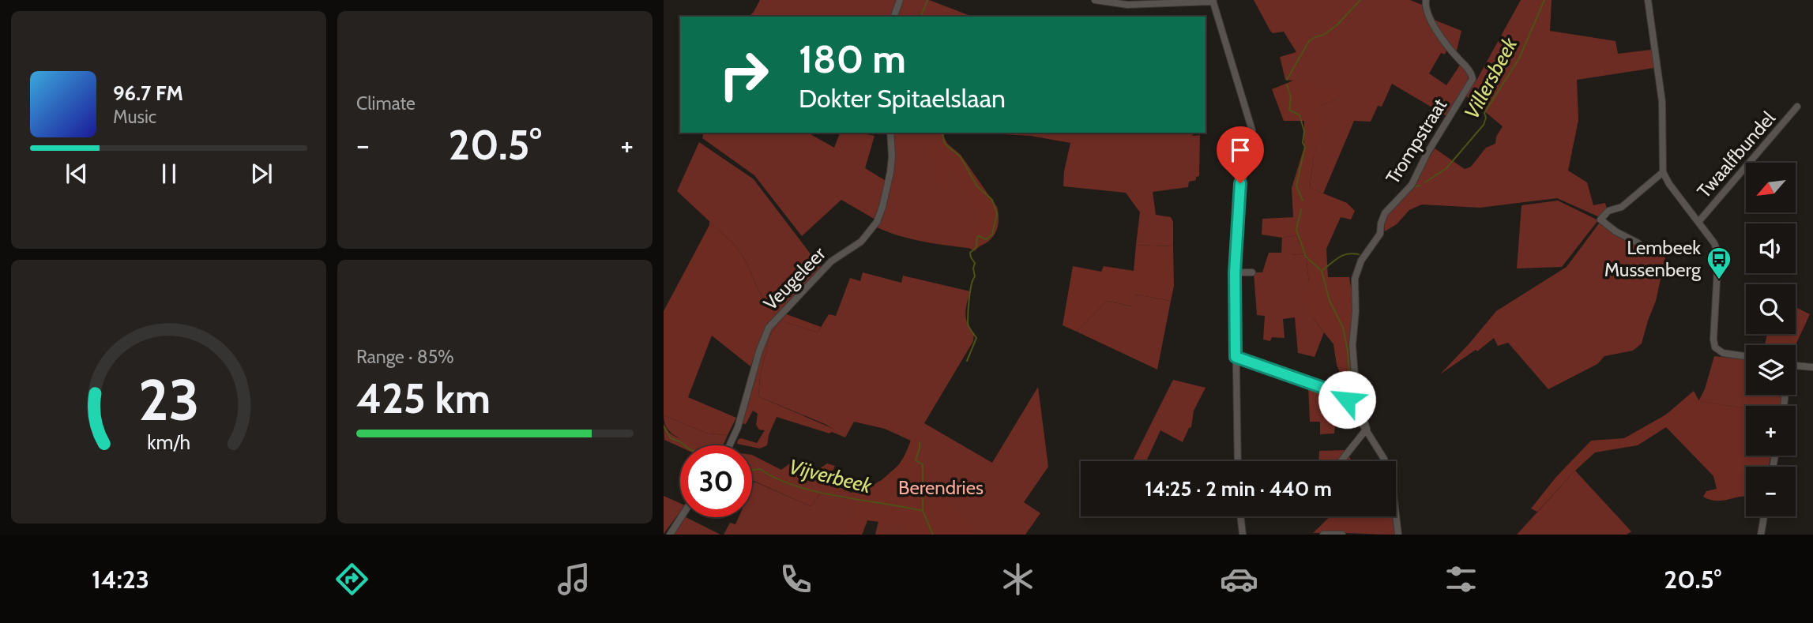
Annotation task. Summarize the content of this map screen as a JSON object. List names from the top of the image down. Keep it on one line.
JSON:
{"streets":{"street":["Trompstraat","Twaalfbundel","Veugeleer"]},"water":["Villersbeek","Vijverbeek"],"parks":["Berendries"],"places":{"bus stop":["Lembeek Mussenberg"]},"north":"bottom left","page":{"tile":["Climate",["Range · 85%","425 km"]],"turn":["180 m","Dokter Spitaelslaan"],"song":["96.7 FM","Music"],"heat":["−","20.5°","+"],"map_buttons":["+","−"],"limit":"30","trip":"14:25 · 2 min · 440 m","tabs":["14:23","20.5°"],"gauge":["23","km/h"]}}
